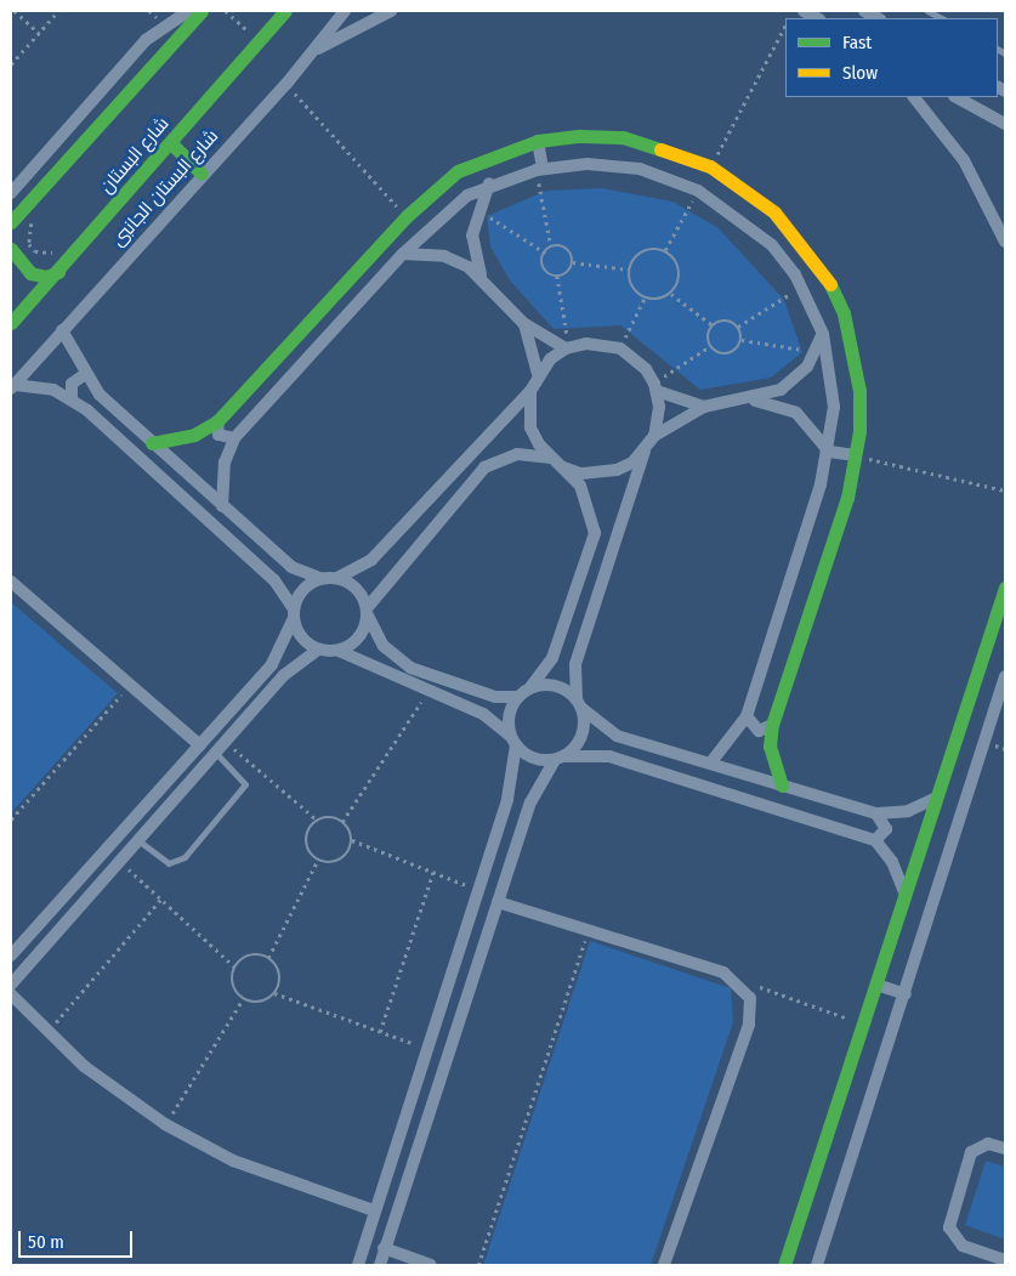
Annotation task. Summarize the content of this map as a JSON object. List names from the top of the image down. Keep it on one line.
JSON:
{"streets":{"street":["شارع البستان","شارع البستان الجانبى"]},"legend":["Fast","Slow"],"scale_bar":"50 m"}
